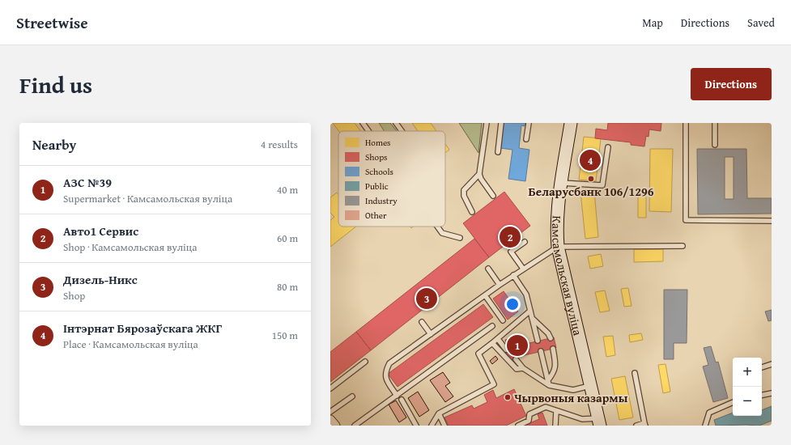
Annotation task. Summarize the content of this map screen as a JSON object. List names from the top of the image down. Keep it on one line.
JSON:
{"streets":{"main road":["Камсамольская вуліца"]},"places":["Беларусбанк 106/1296","Чырвоныя казармы"],"legend":["Homes","Shops","Schools","Public","Industry","Other"],"page":{"header":"Streetwise","nav":["Map","Directions","Saved"],"title":"Find us","buttons":"Directions","heading":["Nearby","4 results"],"pins":["4","2","3","1"],"list":[{"mark":"1","name":"АЗС №39","note":"Supermarket · Камсамольская вуліца","value":"40 m"},{"mark":"2","name":"Авто1 Сервис","note":"Shop · Камсамольская вуліца","value":"60 m"},{"mark":"3","name":"Дизель-Никс","note":"Shop","value":"80 m"},{"mark":"4","name":"Інтэрнат Бярозаўскага ЖКГ","note":"Place · Камсамольская вуліца","value":"150 m"}],"map_buttons":["+","−"]}}
